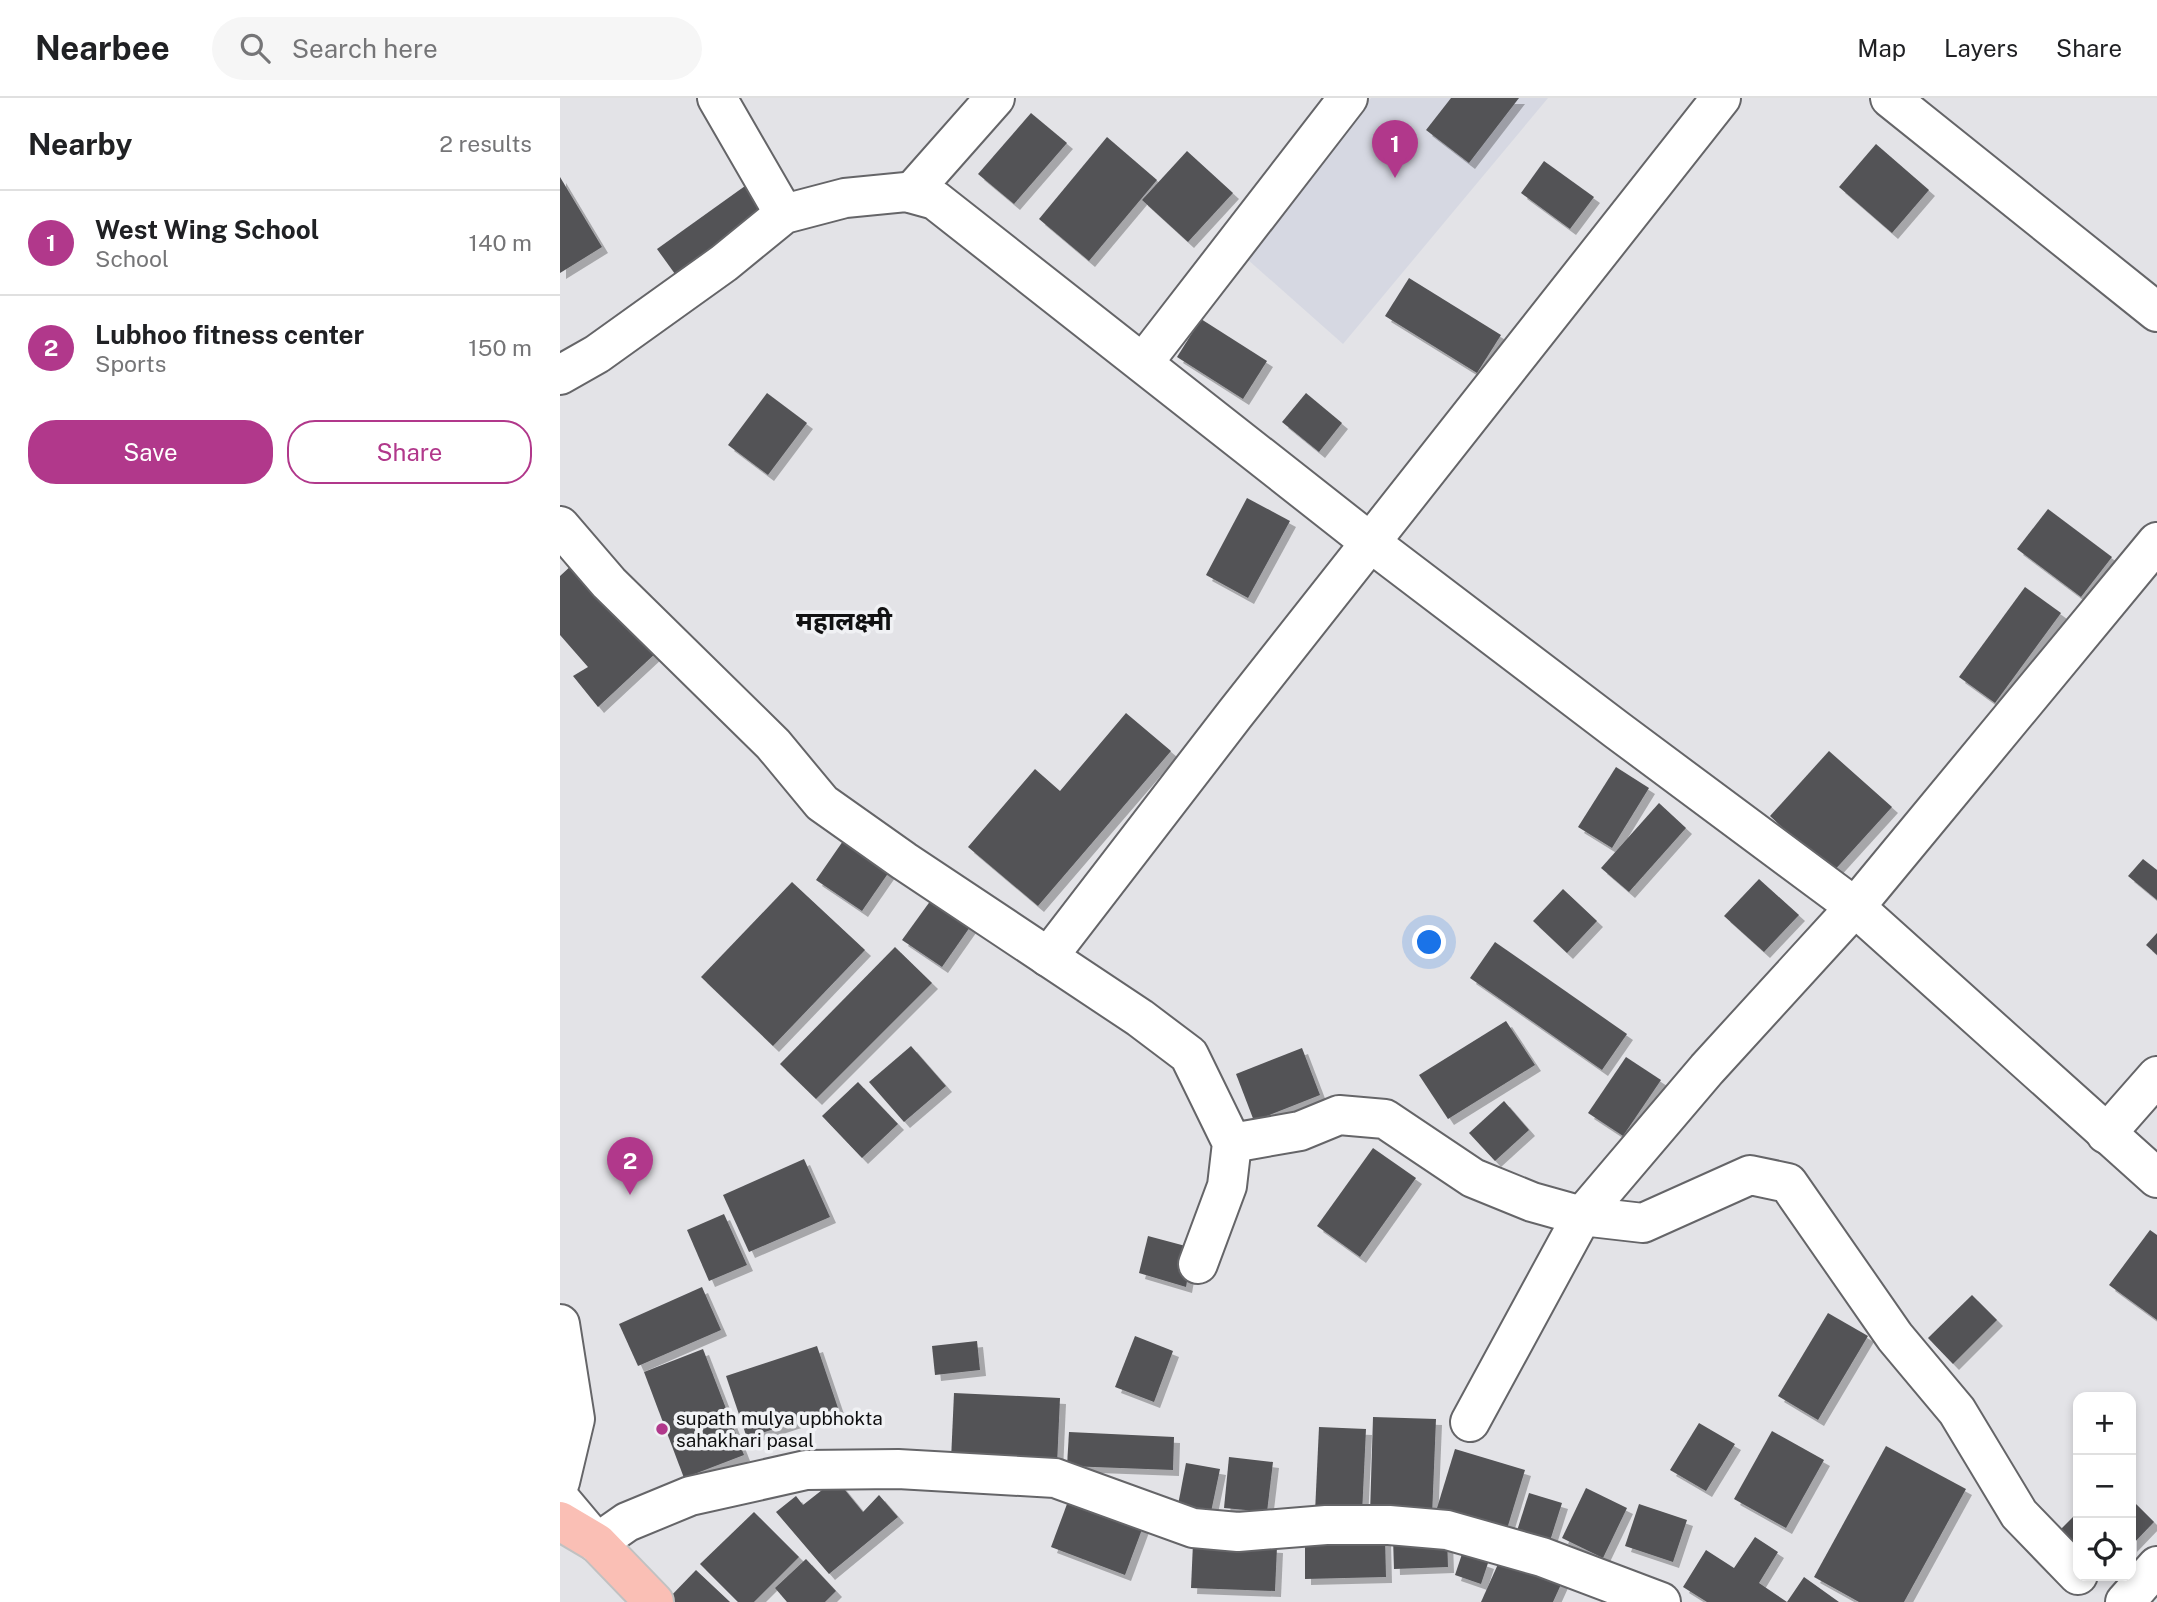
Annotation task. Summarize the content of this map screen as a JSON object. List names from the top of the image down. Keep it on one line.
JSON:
{"districts":["महालक्ष्मी"],"places":["supath mulya upbhokta sahakhari pasal"],"page":{"header":"Nearbee","search":"Search here","nav":["Map","Layers","Share"],"heading":["Nearby","2 results"],"pins":["1","2"],"list":[{"mark":"1","name":"West Wing School","note":"School","value":"140 m"},{"mark":"2","name":"Lubhoo fitness center","note":"Sports","value":"150 m"}],"buttons":["Save","Share"],"map_buttons":["+","−"]}}
